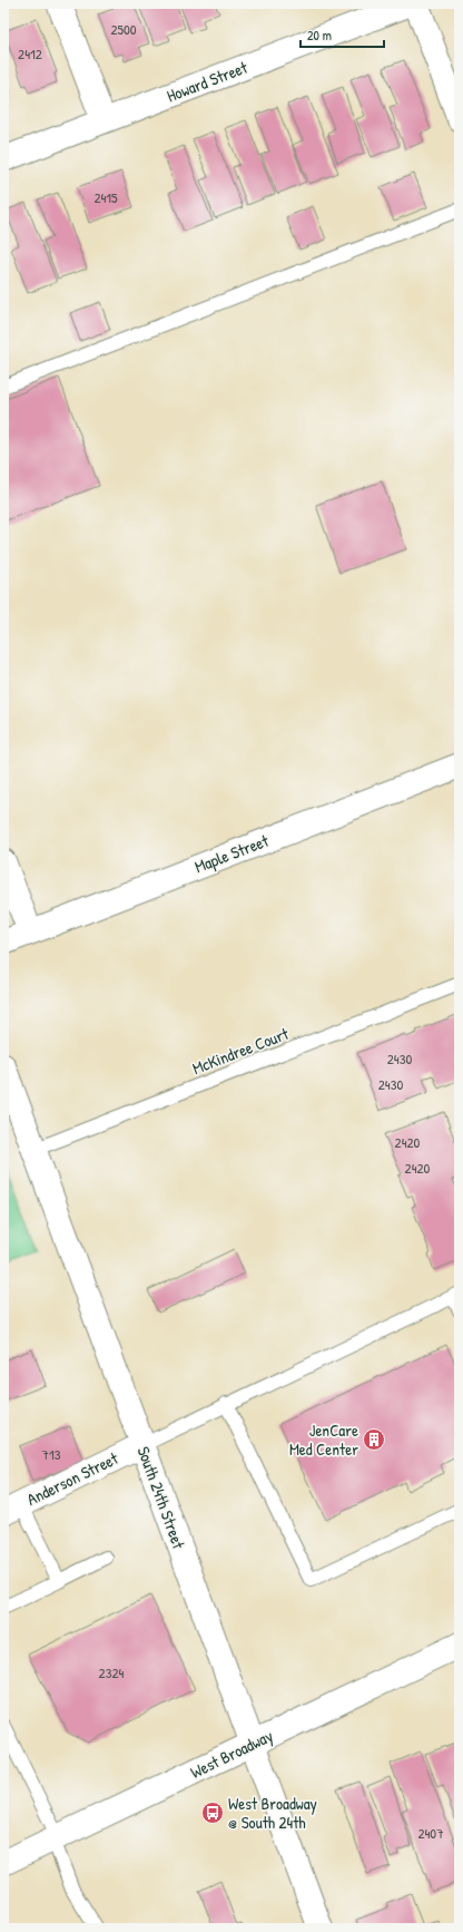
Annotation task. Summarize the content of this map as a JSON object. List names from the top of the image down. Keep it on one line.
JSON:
{"streets":{"street":["Howard Street","Maple Street","Anderson Street","South 24th Street","West Broadway"],"lane":["McKindree Court"]},"crossings":[["McKindree Court","South 24th Street"],["Anderson Street","South 24th Street"],["South 24th Street","West Broadway"]],"places":{"building":["JenCare Med Center"],"bus stop":["West Broadway @ South 24th"]},"house_numbers":["2500","2412","2415","2430","2430","2420","2420","713","2324","2407"],"scale_bar":"20 m"}
